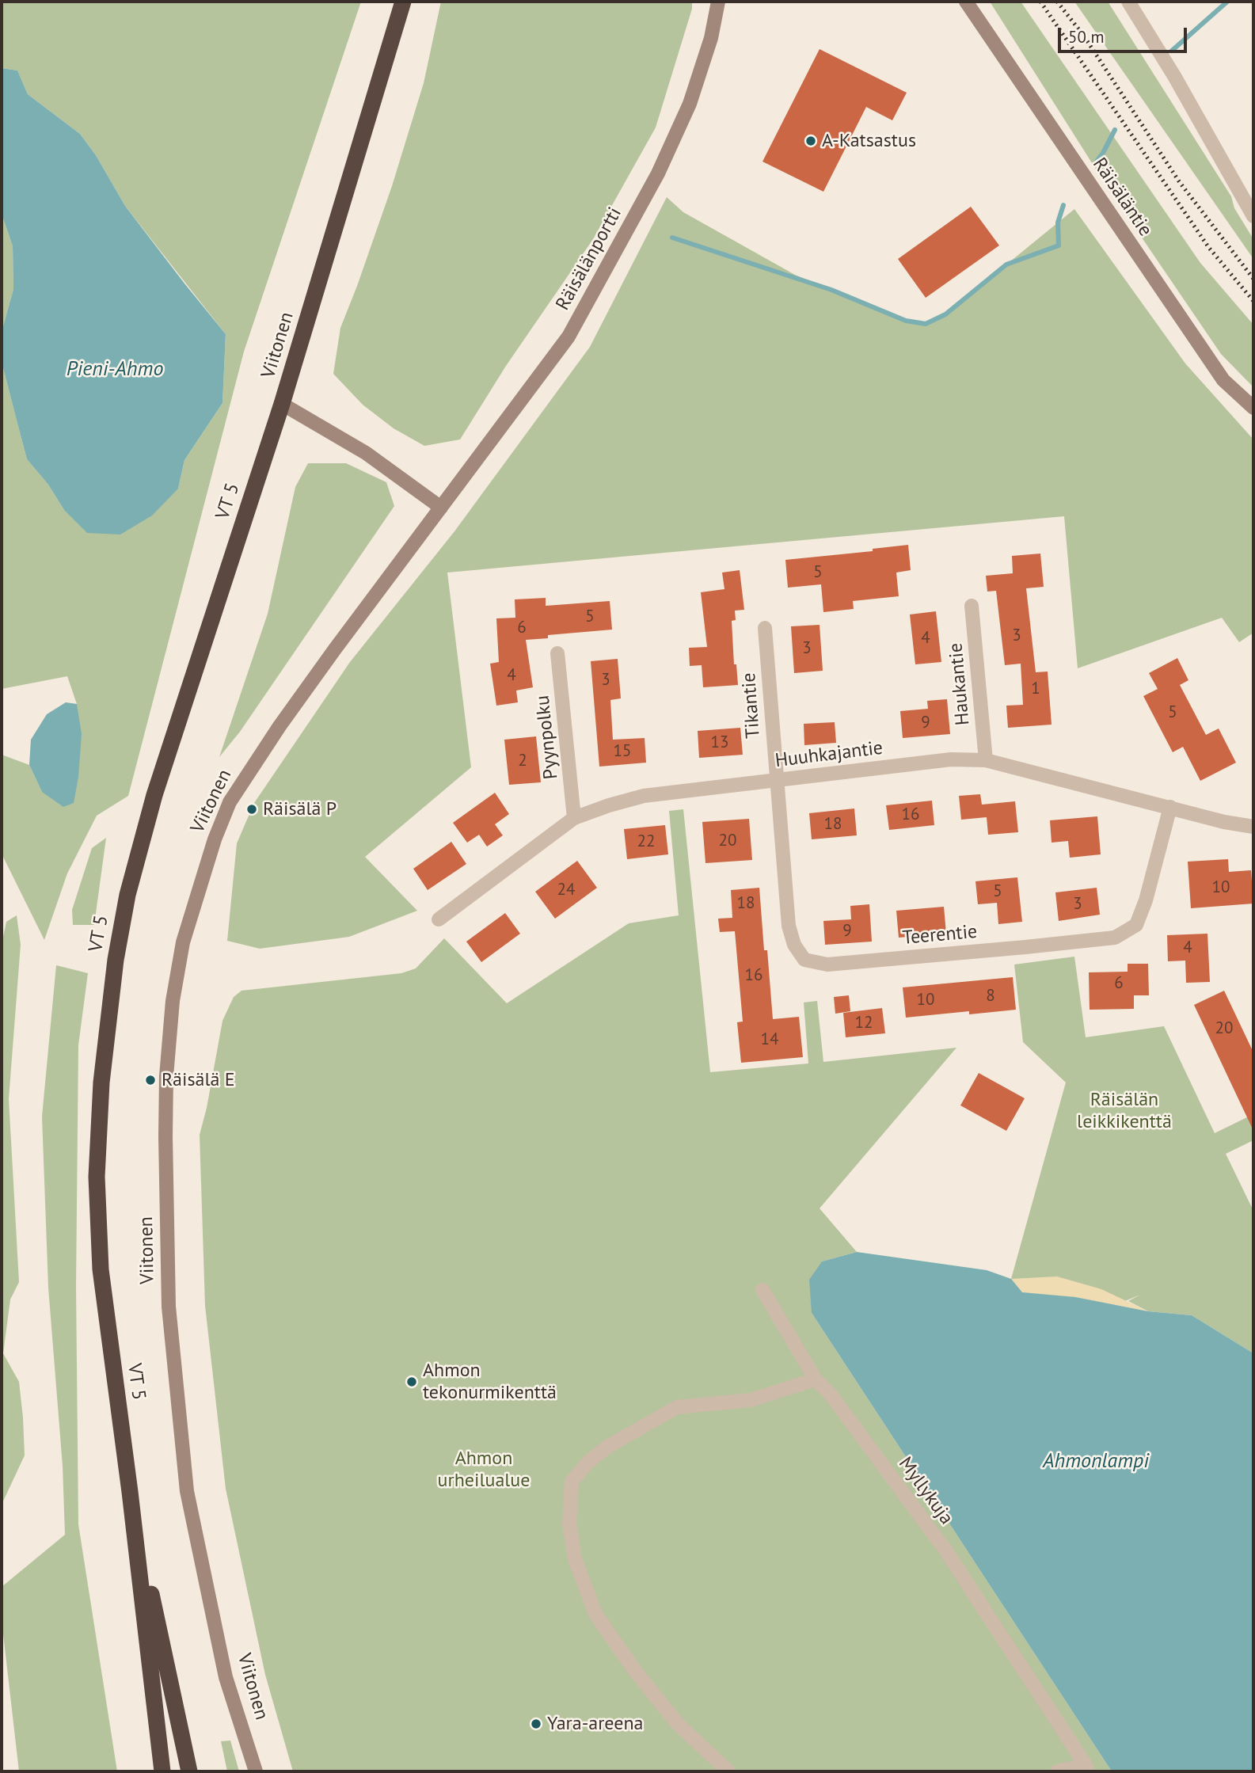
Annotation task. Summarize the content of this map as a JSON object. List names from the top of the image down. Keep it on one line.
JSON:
{"streets":{"highway":["Viitonen","VT 5"],"main road":["Räisäläntie","Räisälänportti"],"street":["Haukantie","Tikantie","Pyynpolku","Huuhkajantie","Teerentie","Myllykuja"]},"crossings":[["Räisälänportti","Viitonen"],["Viitonen","VT 5"],["Haukantie","Huuhkajantie"],["Tikantie","Huuhkajantie"],["Tikantie","Teerentie"],["Pyynpolku","Huuhkajantie"],["Huuhkajantie","Teerentie"]],"water":["Pieni-Ahmo","Ahmonlampi"],"parks":["Räisälän leikkikenttä","Ahmon urheilualue"],"places":["A-Katsastus","Räisälä P","Räisälä E","Ahmon tekonurmikenttä","Yara-areena"],"house_numbers":["5","5","6","3","4","3","4","3","1","5","9","13","15","2","16","18","20","22","10","24","5","18","3","9","4","16","6","8","10","12","20","14"],"scale_bar":"50 m"}
